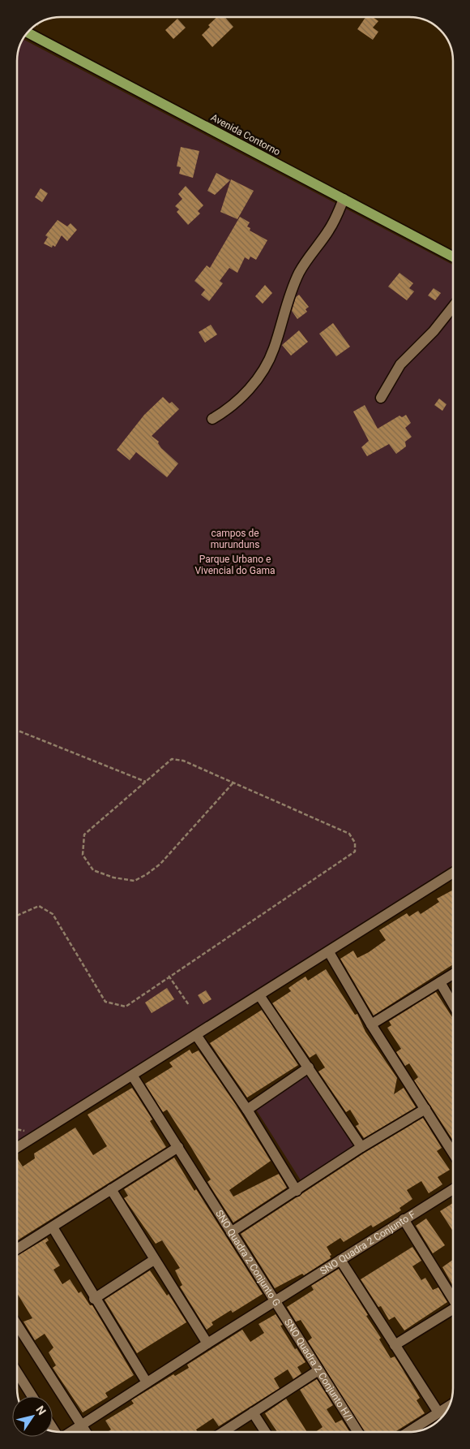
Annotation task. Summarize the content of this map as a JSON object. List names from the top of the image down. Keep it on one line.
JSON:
{"streets":{"main road":["Avenida Contorno"],"street":["SNO Quadra 2 Conjunto F","SNO Quadra 2 Conjunto G","SNO Quadra 2 Conjunto H/I"]},"crossings":[["SNO Quadra 2 Conjunto F","SNO Quadra 2 Conjunto G"],["SNO Quadra 2 Conjunto F","SNO Quadra 2 Conjunto H/I"],["SNO Quadra 2 Conjunto G","SNO Quadra 2 Conjunto H/I"]],"parks":["campos de murunduns","Parque Urbano e Vivencial do Gama"],"north":"top right"}
